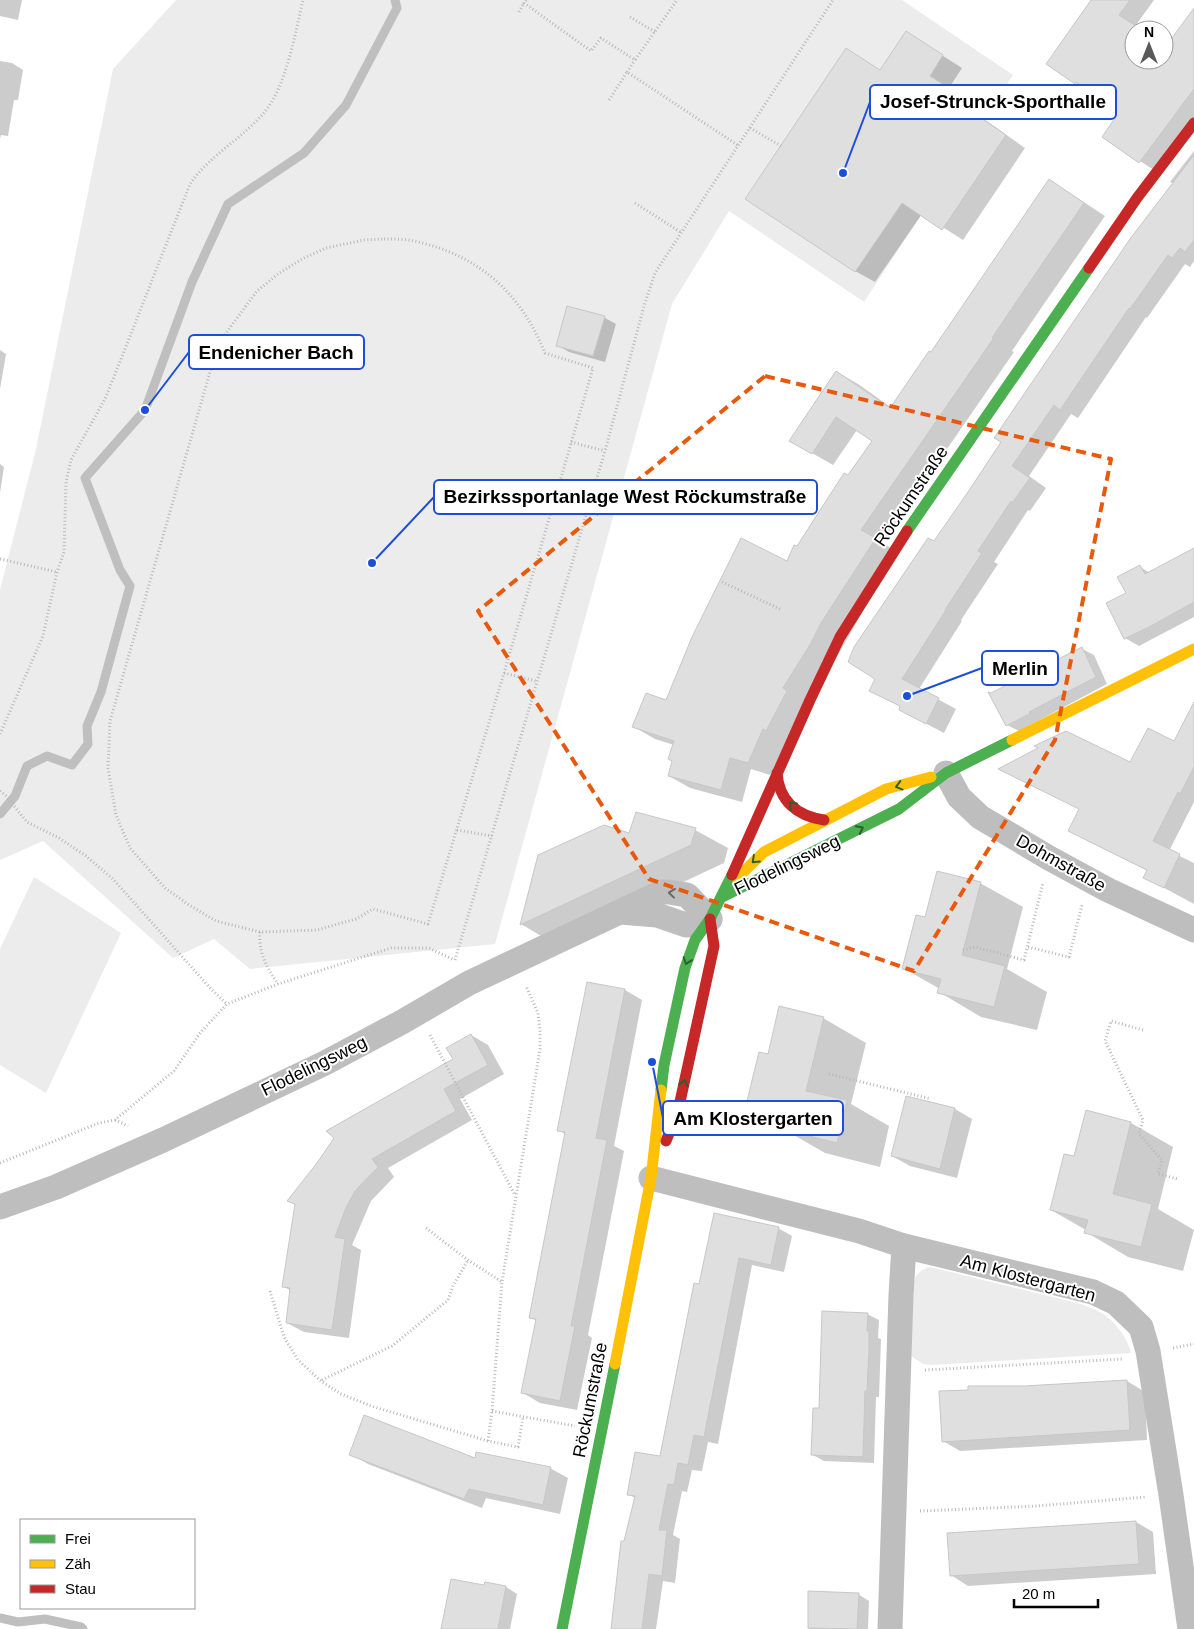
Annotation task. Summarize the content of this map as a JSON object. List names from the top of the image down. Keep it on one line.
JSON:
{"streets":{"street":["Röckumstraße","Dohmstraße","Flodelingsweg","Am Klostergarten"]},"crossings":[["Röckumstraße","Flodelingsweg"],["Röckumstraße","Am Klostergarten"],["Dohmstraße","Flodelingsweg"]],"places":["Josef-Strunck-Sporthalle","Endenicher Bach","Bezirkssportanlage West Röckumstraße","Merlin","Am Klostergarten"],"legend":["Frei","Zäh","Stau"],"scale_bar":"20 m","north":"top"}
